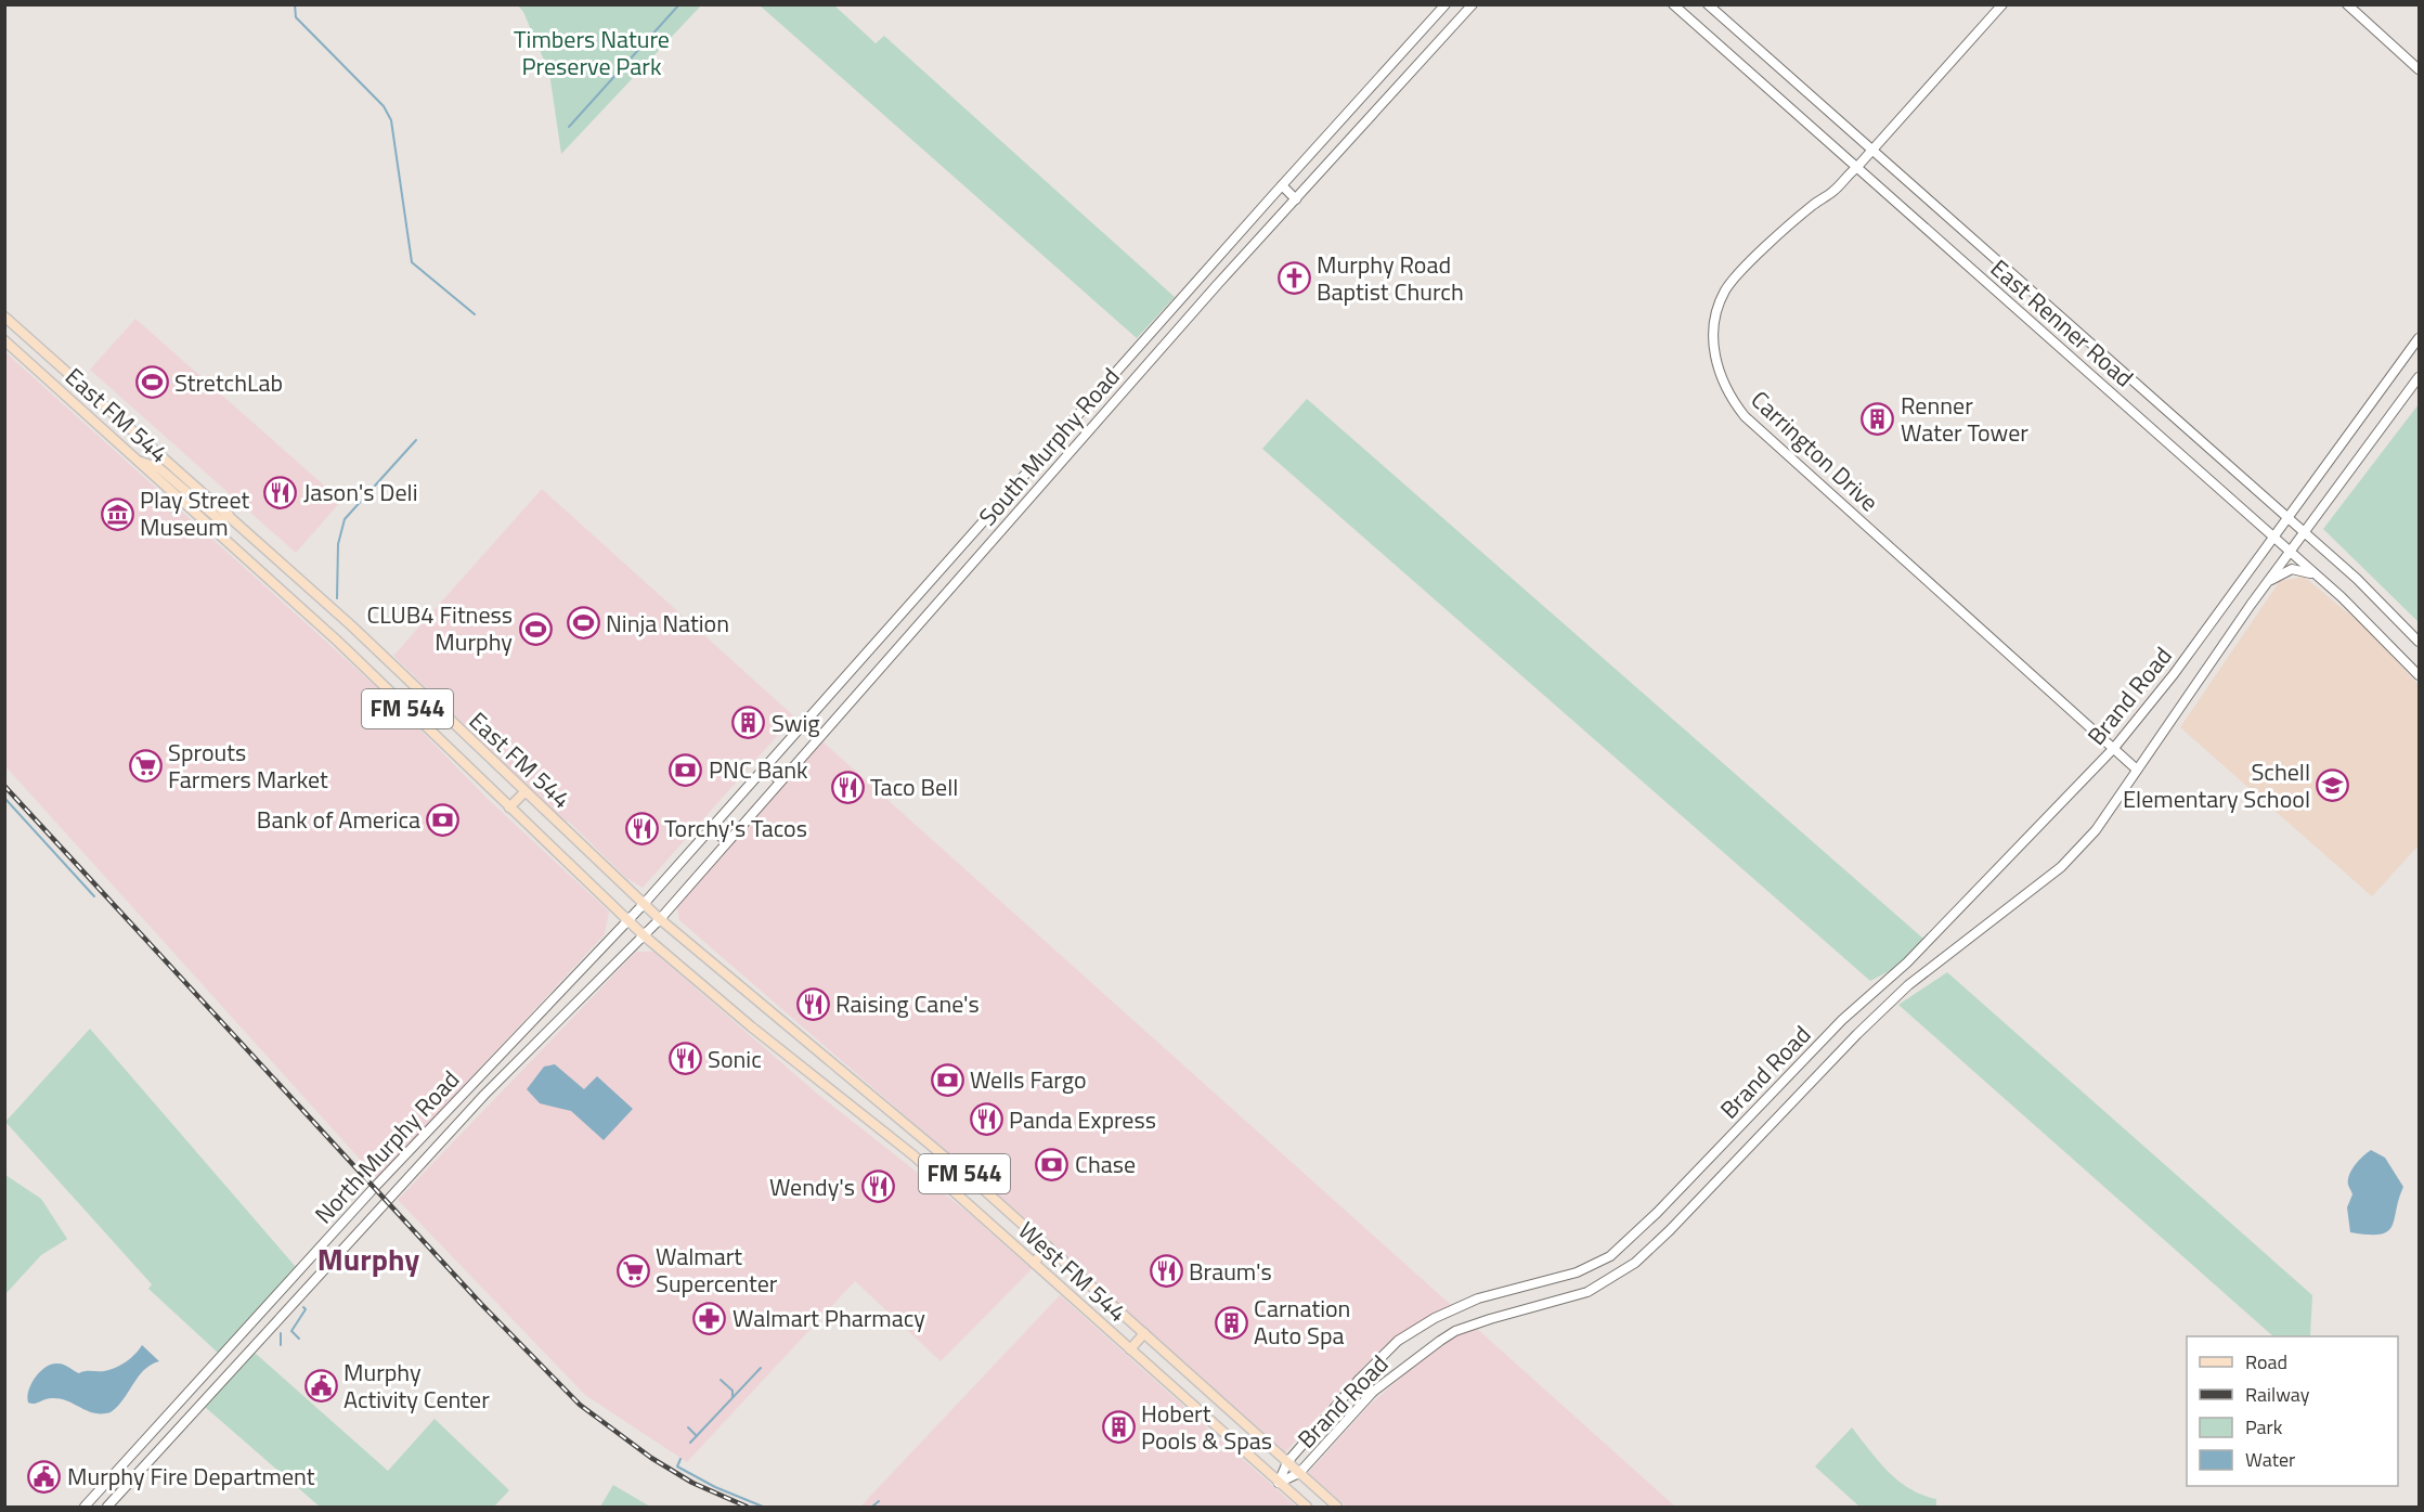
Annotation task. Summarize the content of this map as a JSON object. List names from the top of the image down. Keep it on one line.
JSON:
{"streets":{"main road":["East Renner Road","East FM 544","South Murphy Road","Carrington Drive","Brand Road","FM 544","North Murphy Road","West FM 544"]},"crossings":[["East Renner Road","Carrington Drive"],["East Renner Road","Brand Road"],["East FM 544","South Murphy Road"],["East FM 544","North Murphy Road"],["East FM 544","West FM 544"],["South Murphy Road","North Murphy Road"],["South Murphy Road","West FM 544"],["Carrington Drive","Brand Road"],["Brand Road","West FM 544"],["North Murphy Road","West FM 544"]],"districts":["Murphy"],"parks":["Timbers Nature Preserve Park"],"places":{"church":["Murphy Road Baptist Church"],"sports":["StretchLab","Ninja Nation","CLUB4 Fitness Murphy"],"building":["Renner Water Tower","Swig","Carnation Auto Spa","Hobert Pools & Spas"],"restaurant":["Jason's Deli","Taco Bell","Torchy's Tacos","Raising Cane's","Sonic","Panda Express","Wendy's","Braum's"],"museum":["Play Street Museum"],"supermarket":["Sprouts Farmers Market","Walmart Supercenter"],"bank":["PNC Bank","Bank of America","Wells Fargo","Chase"],"school or university":["Schell Elementary School"],"pharmacy":["Walmart Pharmacy"],"public building":["Murphy Activity Center","Murphy Fire Department"]},"legend":["Road","Railway","Park","Water"]}
